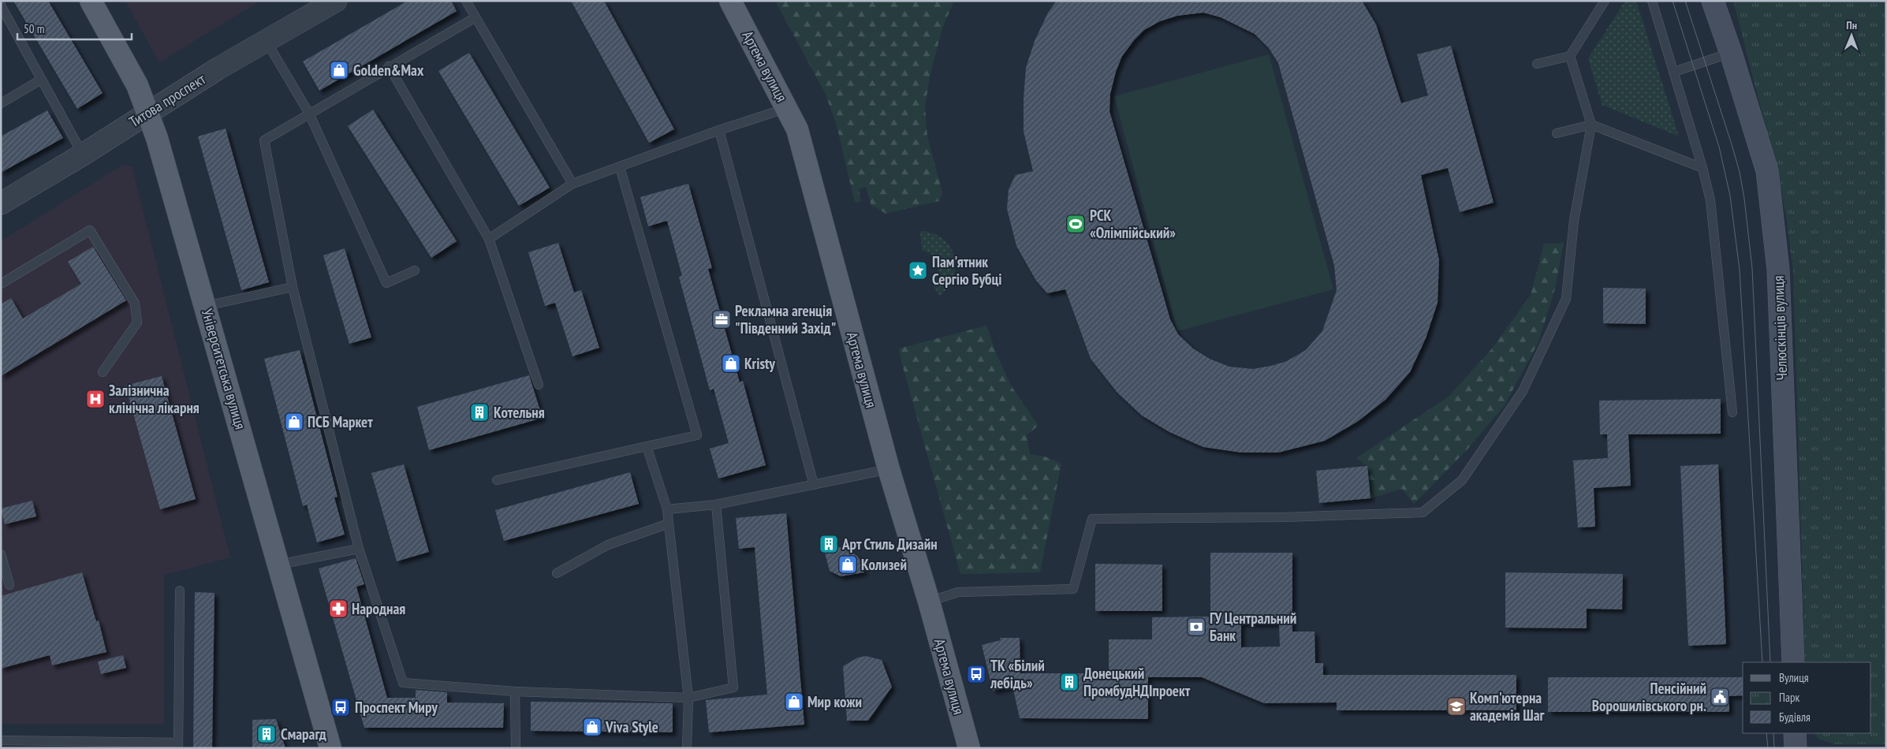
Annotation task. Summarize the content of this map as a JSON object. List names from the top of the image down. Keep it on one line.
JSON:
{"streets":{"main road":["Артема вулиця","Челюскінців вулиця","Університетська вулиця"],"street":["Титова проспект"]},"crossings":[["Титова проспект","Університетська вулиця"]],"places":{"shop":["Golden&Max","Kristy","ПСБ Маркет","Колизей","Мир кожи","Viva Style"],"sports":["РСК «Олімпійський»"],"place":["Пам'ятник Сергію Бубці"],"office":["Рекламна агенція \"Південний Захід\""],"hospital":["Залізнична клінічна лікарня"],"building":["Котельня","Арт Стиль Дизайн","Донецький ПромбудНДІпроект","Смарагд"],"pharmacy":["Народная"],"bank":["ГУ Центральний Банк"],"bus stop":["ТК «Білий лебідь»","Проспект Миру"],"public building":["Пенсійний Ворошилівського рн."],"school or university":["Комп'ютерна академія Шаг"]},"legend":["Вулиця","Парк","Будівля"],"scale_bar":"50 m","north":"top"}
